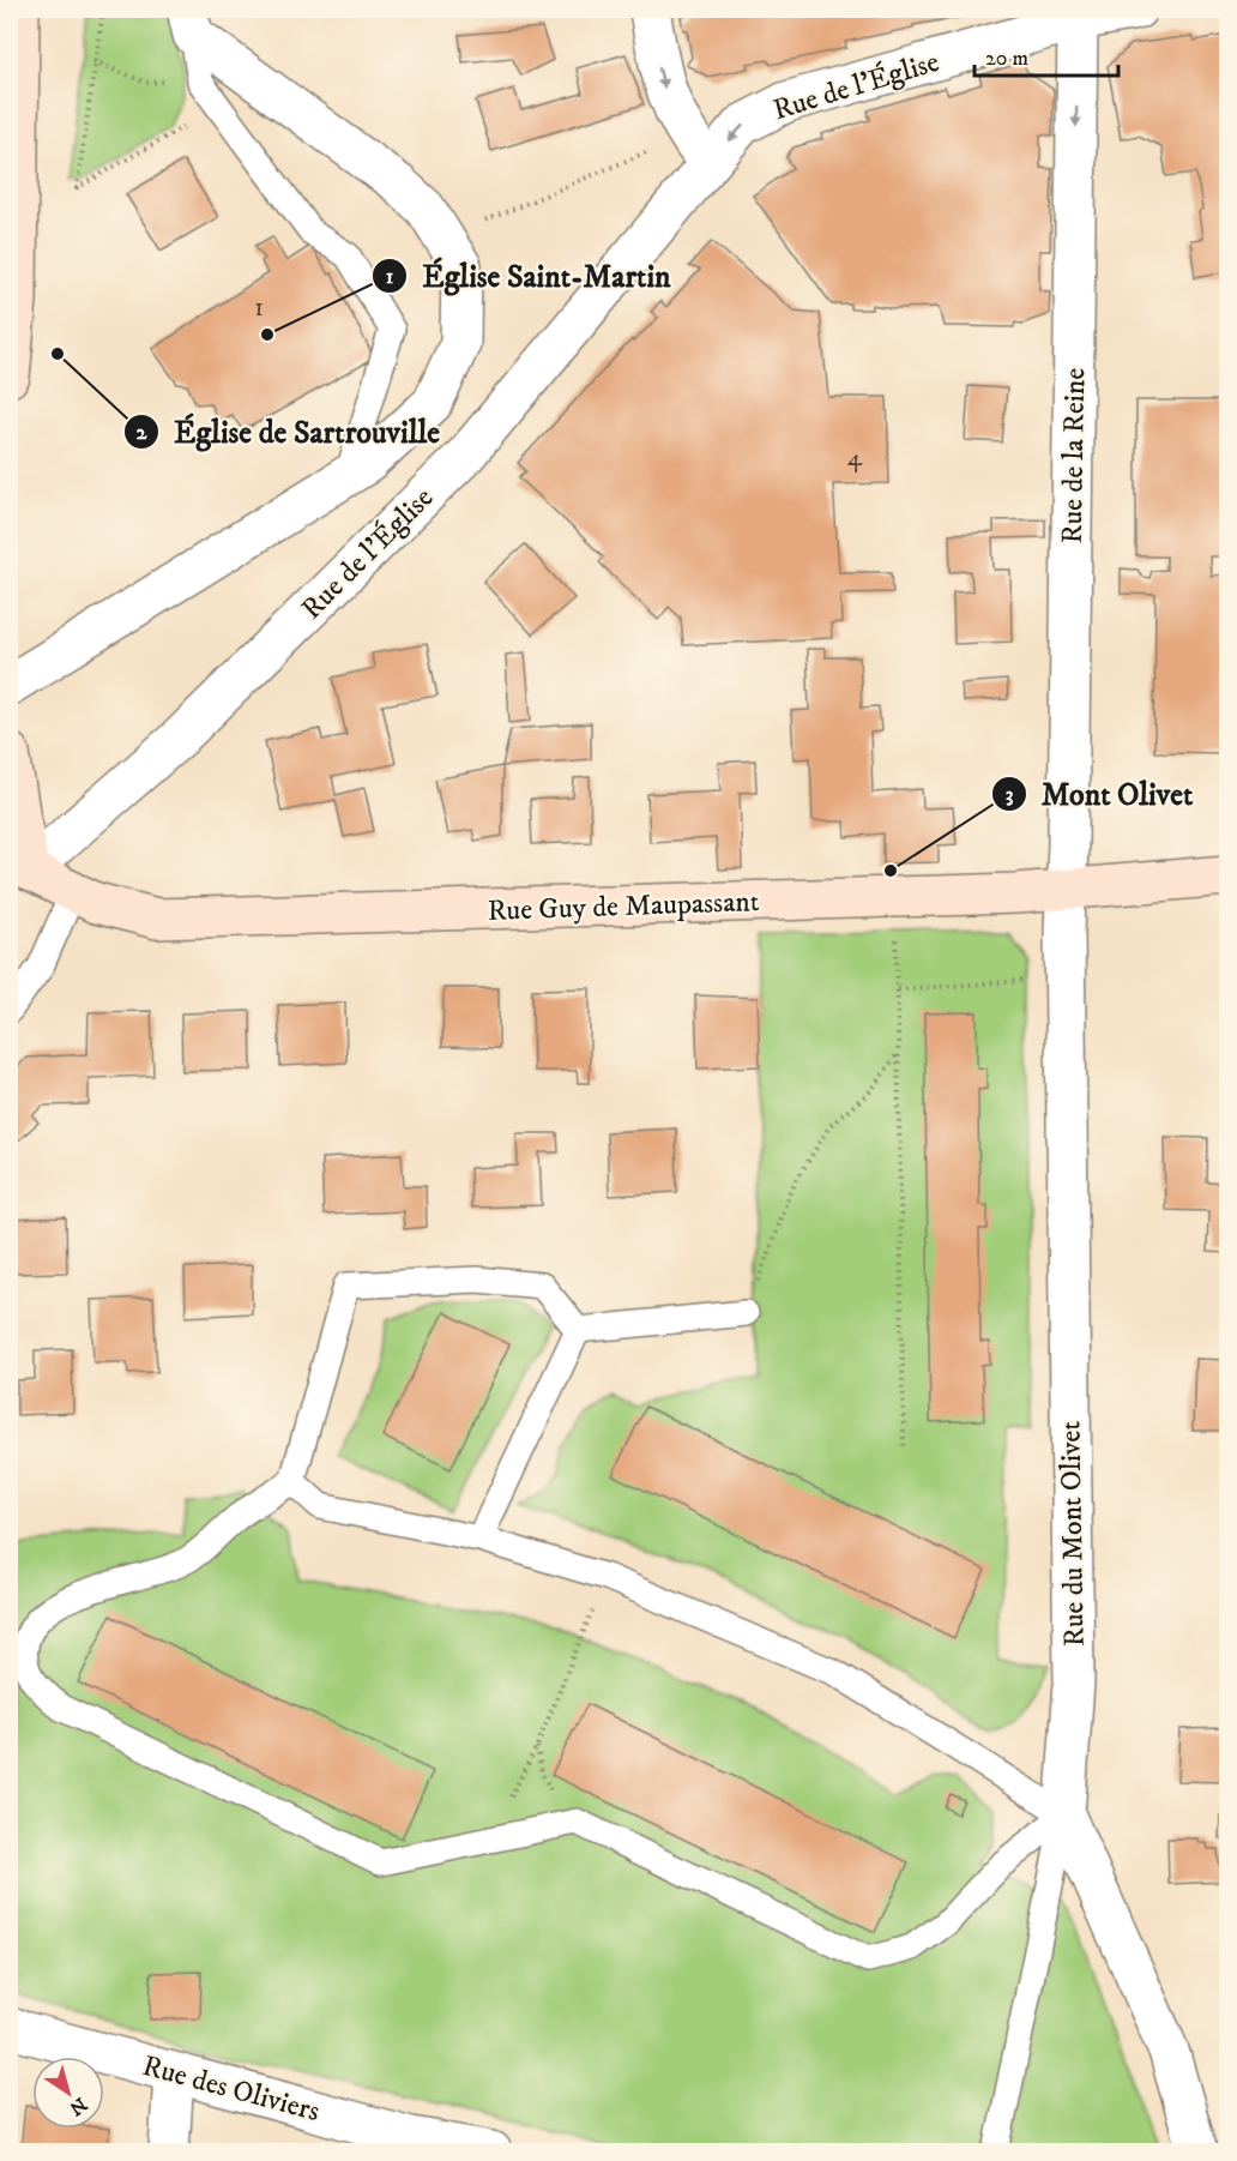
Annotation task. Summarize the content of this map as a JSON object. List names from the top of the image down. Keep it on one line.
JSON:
{"streets":{"main road":["Rue Guy de Maupassant"],"street":["Rue de l'Église","Rue de la Reine","Rue du Mont Olivet","Rue des Oliviers"]},"crossings":[["Rue de l'Église","Rue de la Reine"],["Rue de l'Église","Rue Guy de Maupassant"],["Rue de la Reine","Rue Guy de Maupassant"],["Rue de la Reine","Rue du Mont Olivet"],["Rue Guy de Maupassant","Rue du Mont Olivet"]],"one_way":["Rue de la Reine"],"places":["Église Saint-Martin","Église de Sartrouville","Mont Olivet"],"house_numbers":["1","4"],"scale_bar":"20 m","north":"bottom right"}
